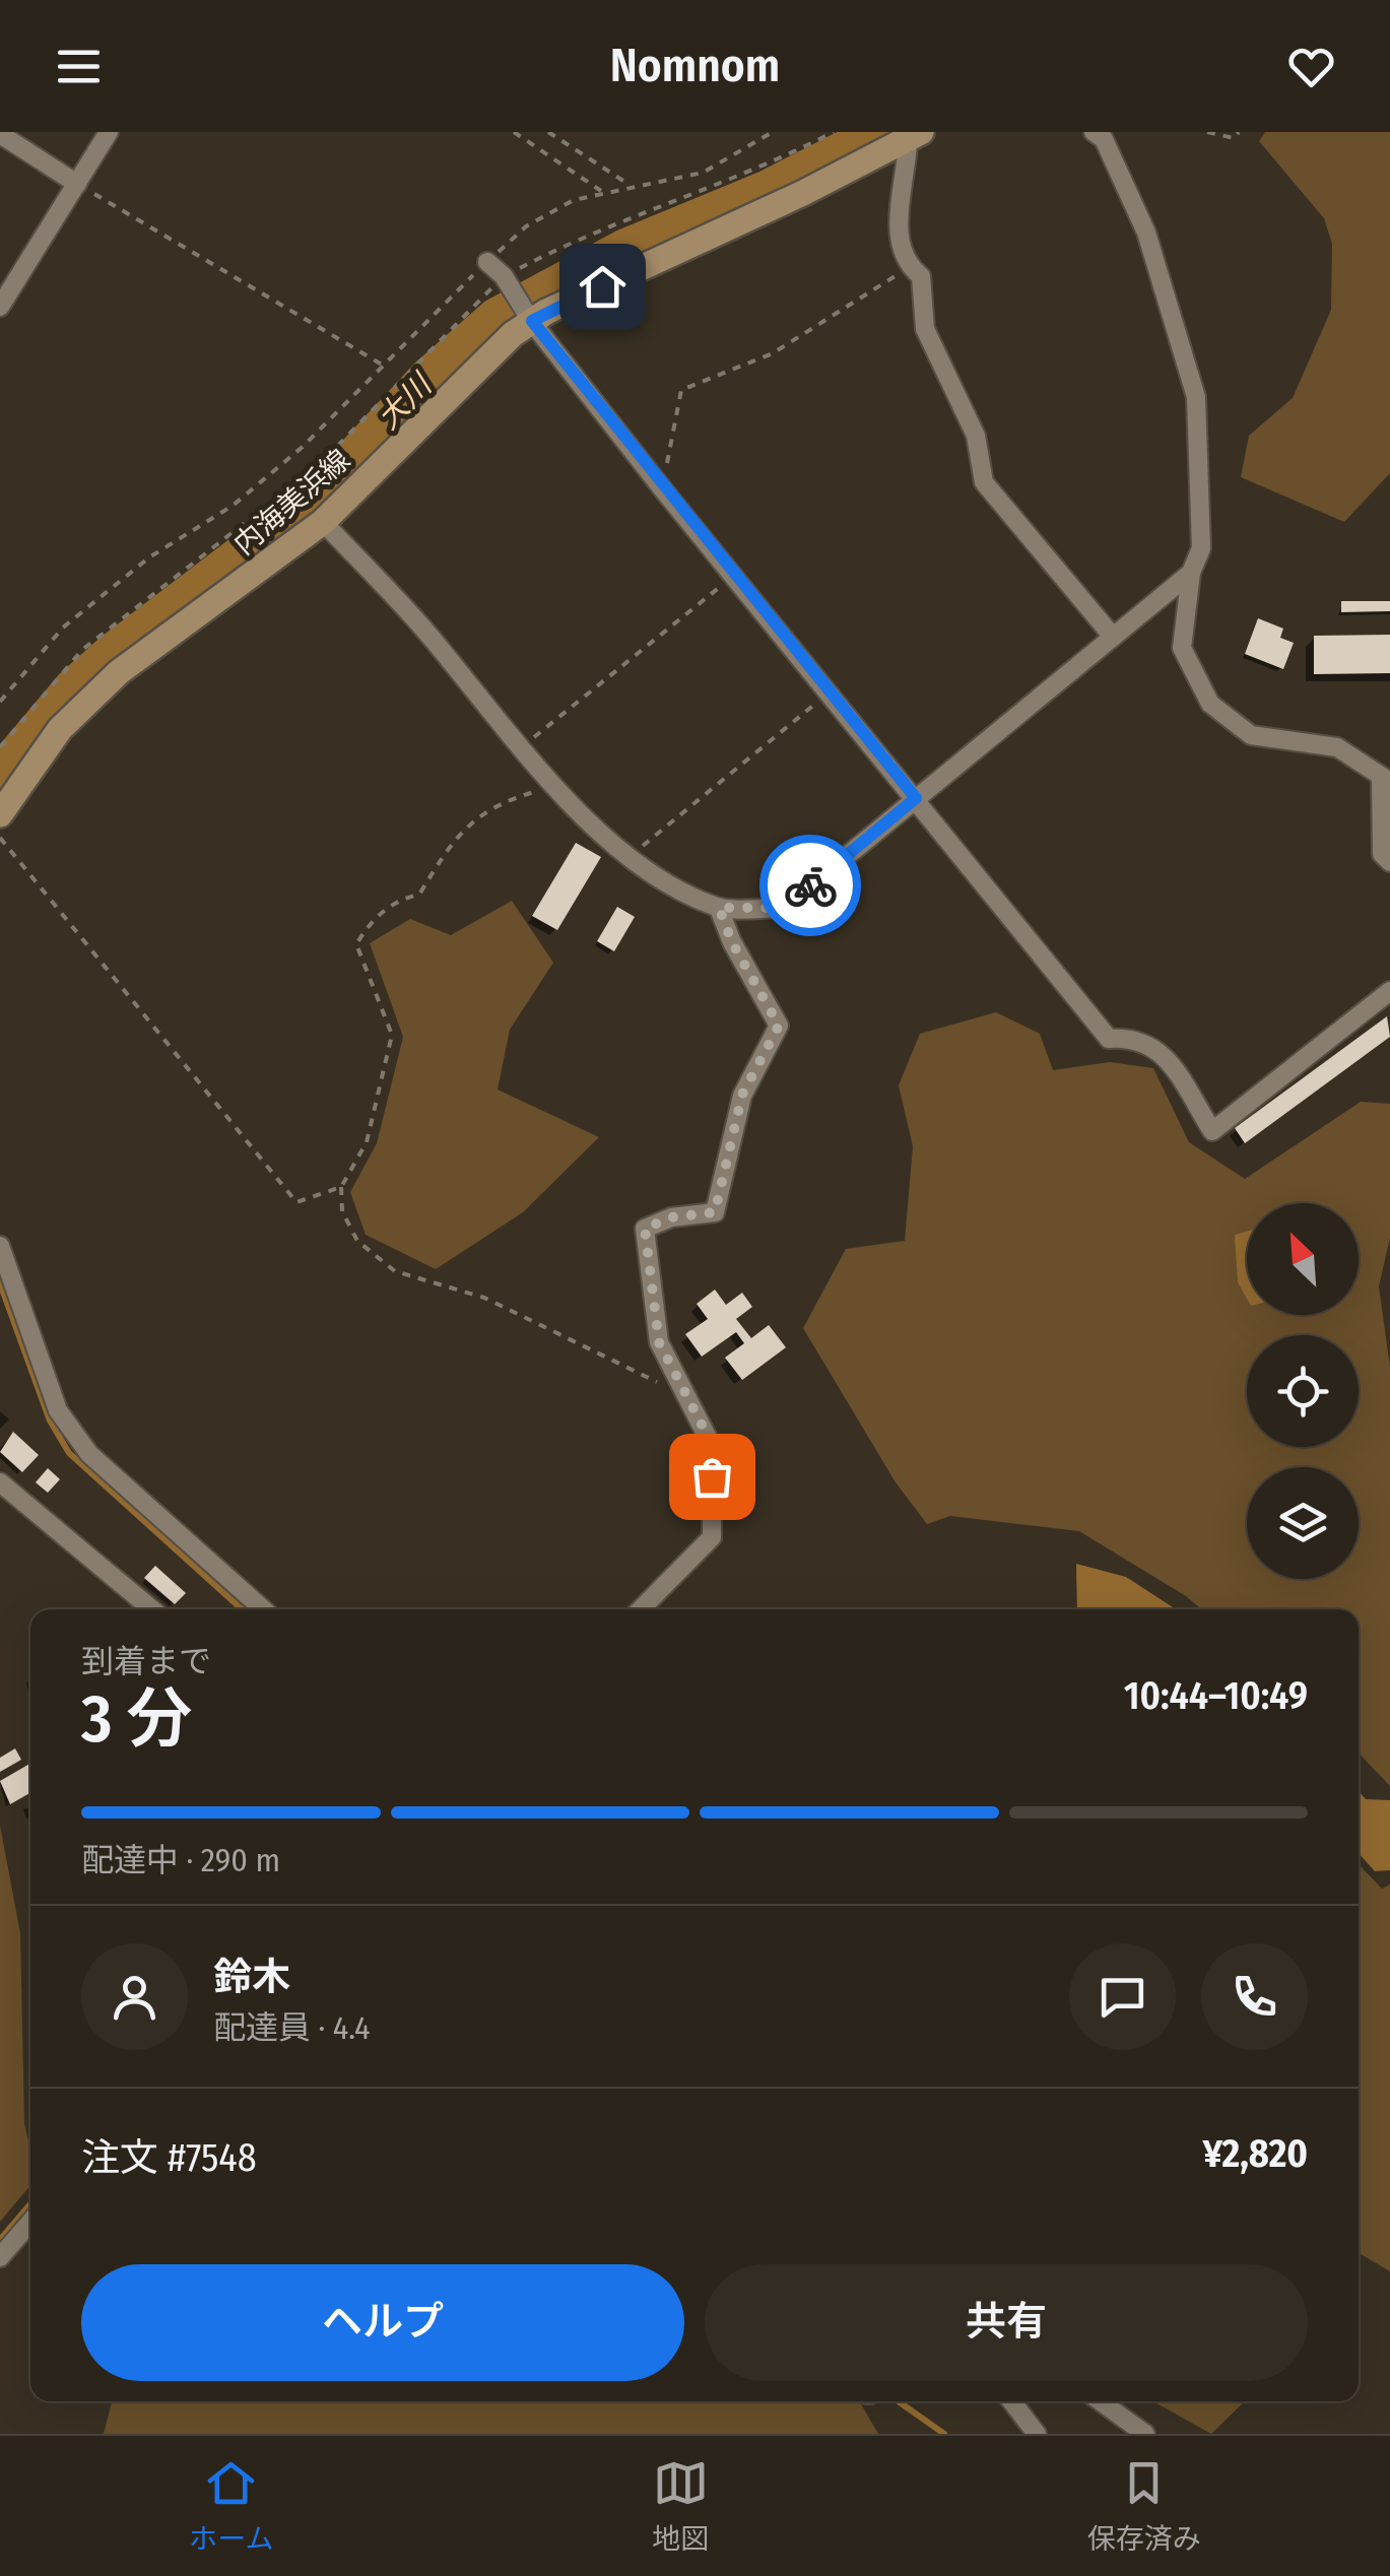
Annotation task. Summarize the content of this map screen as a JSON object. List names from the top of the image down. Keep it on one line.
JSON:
{"streets":{"main road":["内海美浜線"]},"water":["大川"],"north":"top left","page":{"header":"Nomnom","heading":["3 分","到着まで","10:44–10:49"],"panel":["鈴木","配達員 · 4.4","注文 #7548","¥2,820"],"bar":"配達中 · 290 m","buttons":["ヘルプ","共有"],"tabs":["ホーム","地図","保存済み"]}}
